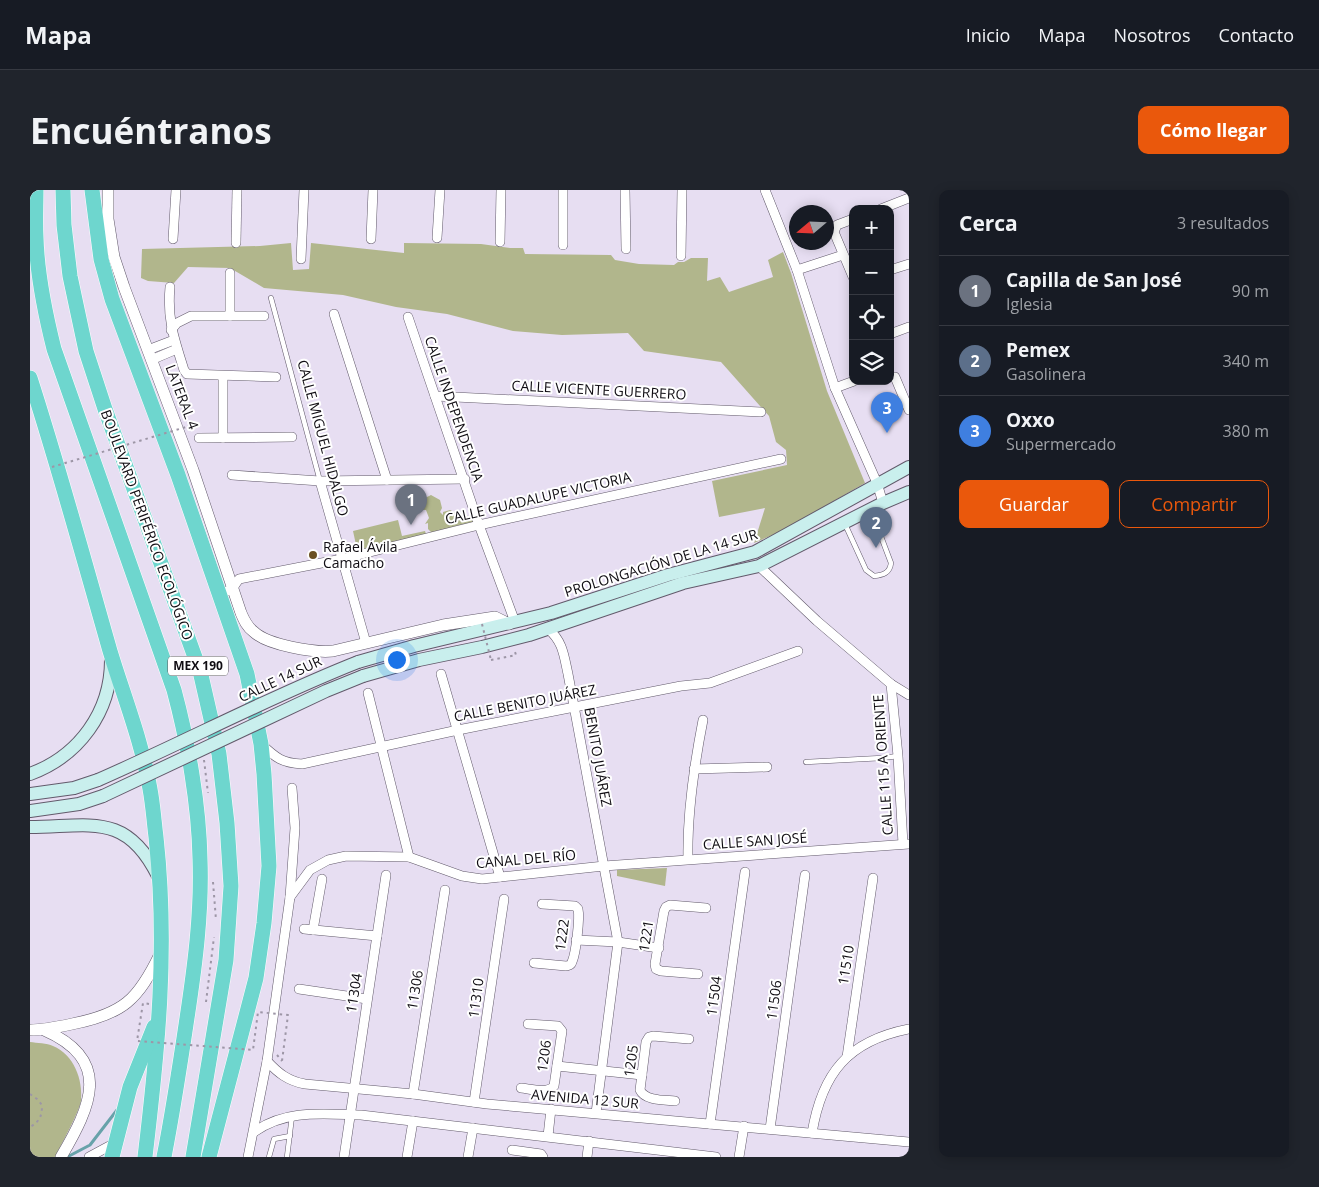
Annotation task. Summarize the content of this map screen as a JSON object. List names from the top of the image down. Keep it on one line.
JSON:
{"streets":{"highway":["BOULEVARD PERIFÉRICO ECOLÓGICO","MEX 190"],"main road":["PROLONGACIÓN DE LA 14 SUR","CALLE 14 SUR"],"street":["CALLE VICENTE GUERRERO","LATERAL 4","CALLE INDEPENDENCIA","CALLE MIGUEL HIDALGO","CALLE GUADALUPE VICTORIA","CALLE BENITO JUÁREZ","BENITO JUÁREZ","CALLE 115 A ORIENTE","CALLE SAN JOSÉ","CANAL DEL RÍO","1222","1221","11510","11306","11304","11504","11310","11506","1206","1205","AVENIDA 12 SUR"]},"crossings":[["CALLE VICENTE GUERRERO","CALLE INDEPENDENCIA"],["LATERAL 4","CALLE INDEPENDENCIA"],["LATERAL 4","CALLE MIGUEL HIDALGO"],["LATERAL 4","CALLE GUADALUPE VICTORIA"],["LATERAL 4","CALLE 14 SUR"],["CALLE INDEPENDENCIA","CALLE GUADALUPE VICTORIA"],["CALLE INDEPENDENCIA","CALLE 14 SUR"],["CALLE MIGUEL HIDALGO","CALLE GUADALUPE VICTORIA"],["PROLONGACIÓN DE LA 14 SUR","CALLE 14 SUR"],["PROLONGACIÓN DE LA 14 SUR","BENITO JUÁREZ"],["CALLE BENITO JUÁREZ","BENITO JUÁREZ"],["BENITO JUÁREZ","CALLE SAN JOSÉ"],["BENITO JUÁREZ","CANAL DEL RÍO"],["BENITO JUÁREZ","AVENIDA 12 SUR"],["CALLE 115 A ORIENTE","CALLE SAN JOSÉ"],["CALLE SAN JOSÉ","CANAL DEL RÍO"],["11306","AVENIDA 12 SUR"],["11304","AVENIDA 12 SUR"],["11504","AVENIDA 12 SUR"],["11310","AVENIDA 12 SUR"],["11506","AVENIDA 12 SUR"]],"places":["Rafael Ávila Camacho"],"north":"left","page":{"header":"Mapa","nav":["Inicio","Mapa","Nosotros","Contacto"],"buttons":["Cómo llegar",["Guardar","Compartir"]],"title":"Encuéntranos","heading":["Cerca","3 resultados"],"map_buttons":["+","−"],"list":[{"mark":"1","name":"Capilla de San José","note":"Iglesia","value":"90 m"},{"mark":"2","name":"Pemex","note":"Gasolinera","value":"340 m"},{"mark":"3","name":"Oxxo","note":"Supermercado","value":"380 m"}],"pins":["3","1","2"]}}
